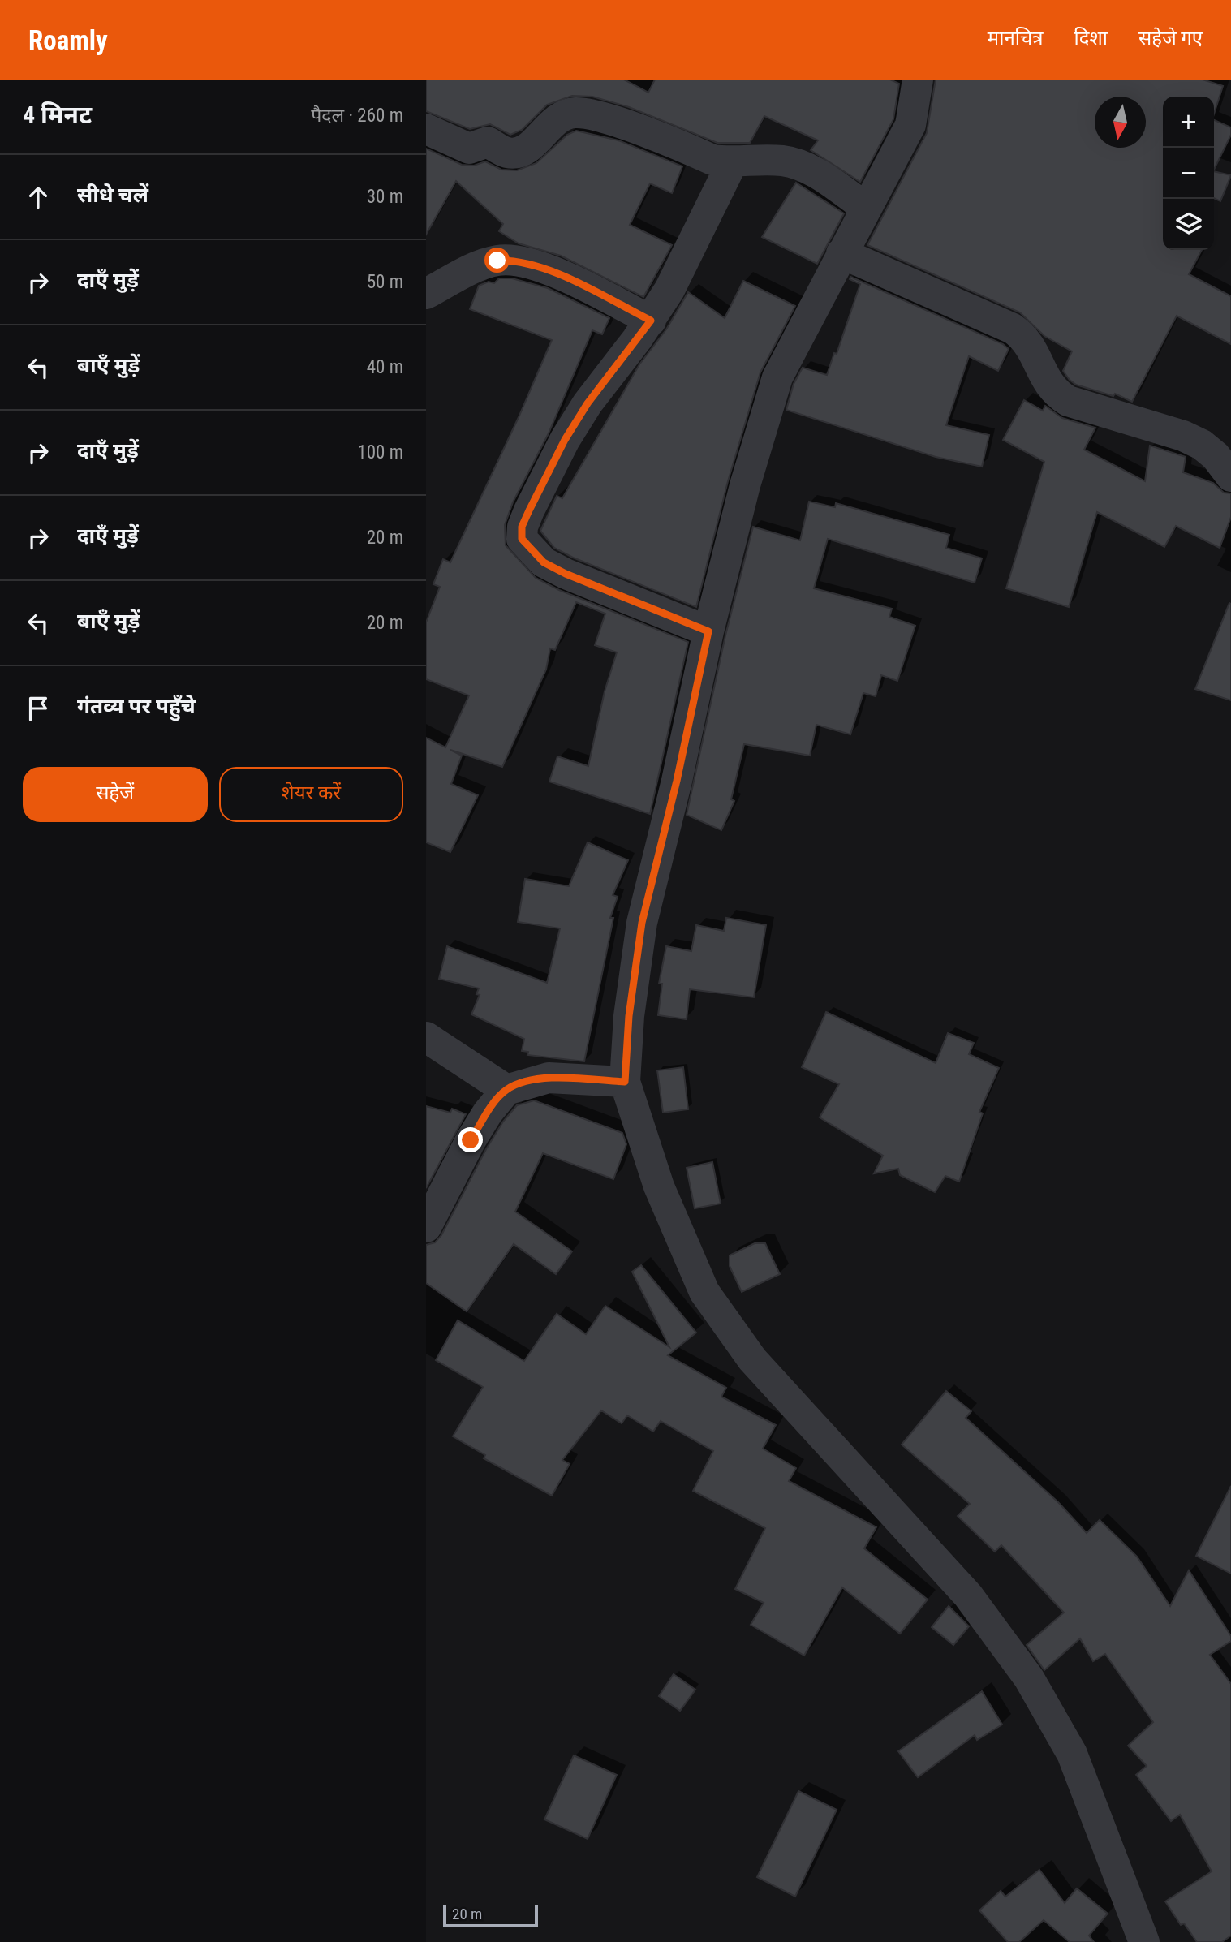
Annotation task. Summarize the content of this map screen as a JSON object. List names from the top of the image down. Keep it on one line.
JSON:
{"scale_bar":"20 m","north":"bottom","page":{"header":"Roamly","nav":["मानचित्र","दिशा","सहेजे गए"],"heading":["4 मिनट","पैदल · 260 m"],"map_buttons":["+","−"],"list":[["सीधे चलें","30 m"],["दाएँ मुड़ें","50 m"],["बाएँ मुड़ें","40 m"],["दाएँ मुड़ें","100 m"],["दाएँ मुड़ें","20 m"],["बाएँ मुड़ें","20 m"],"गंतव्य पर पहुँचे"],"buttons":["सहेजें","शेयर करें"],"scale":"20 m"}}
